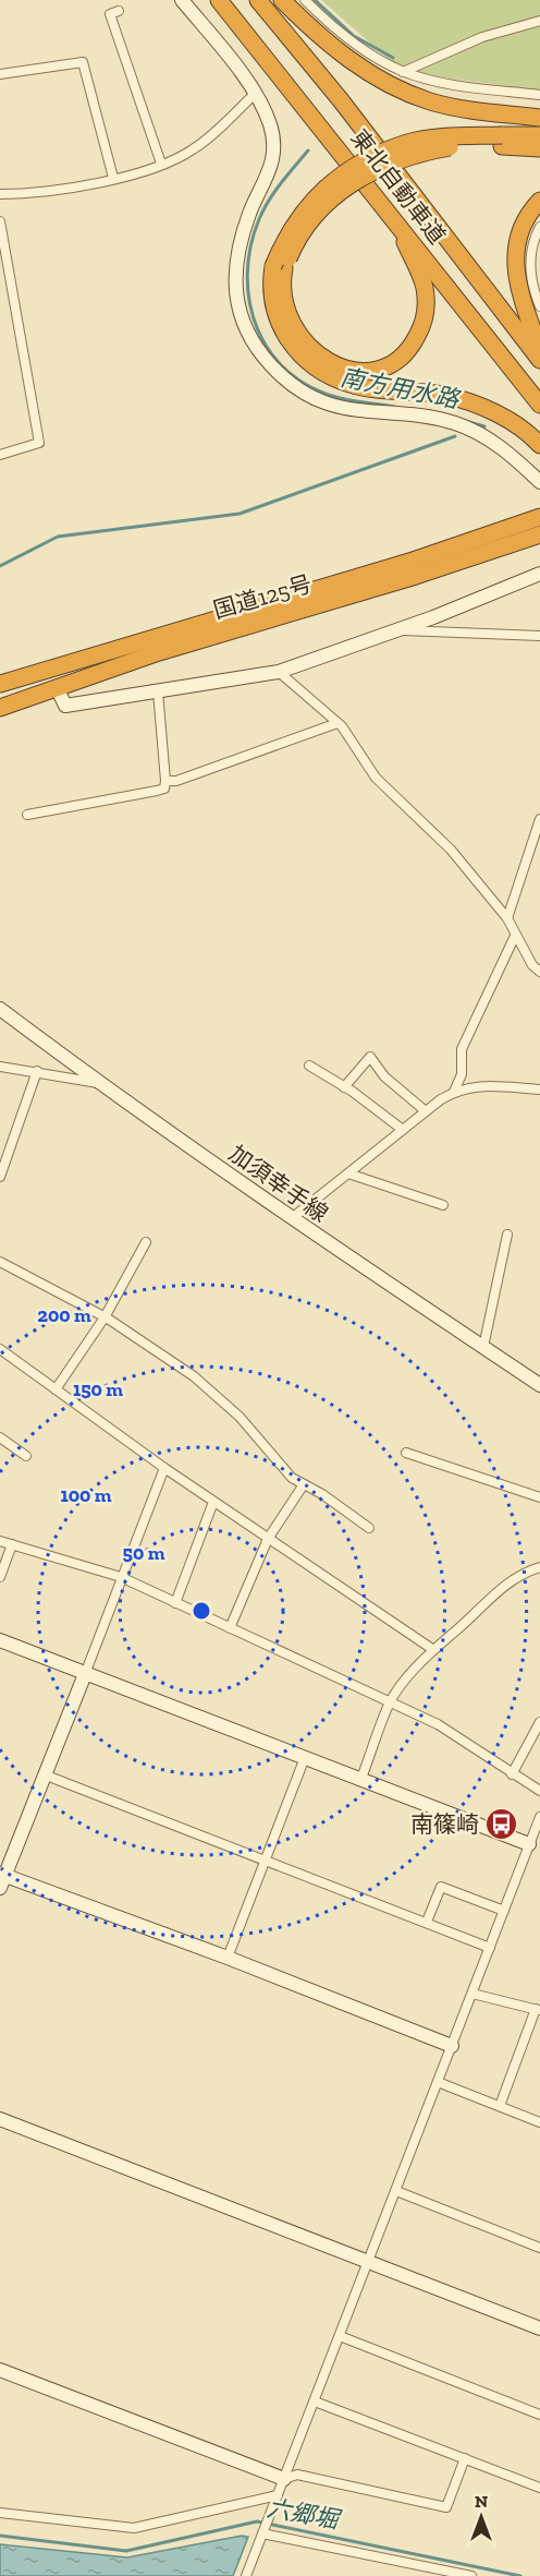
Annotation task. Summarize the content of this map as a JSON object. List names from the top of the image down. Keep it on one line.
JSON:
{"streets":{"highway":["東北自動車道","国道125号"],"street":["加須幸手線"]},"water":["南方用水路","六郷堀"],"places":{"bus stop":["南篠崎"]},"north":"top","rings":["200 m","150 m","100 m","50 m"]}
